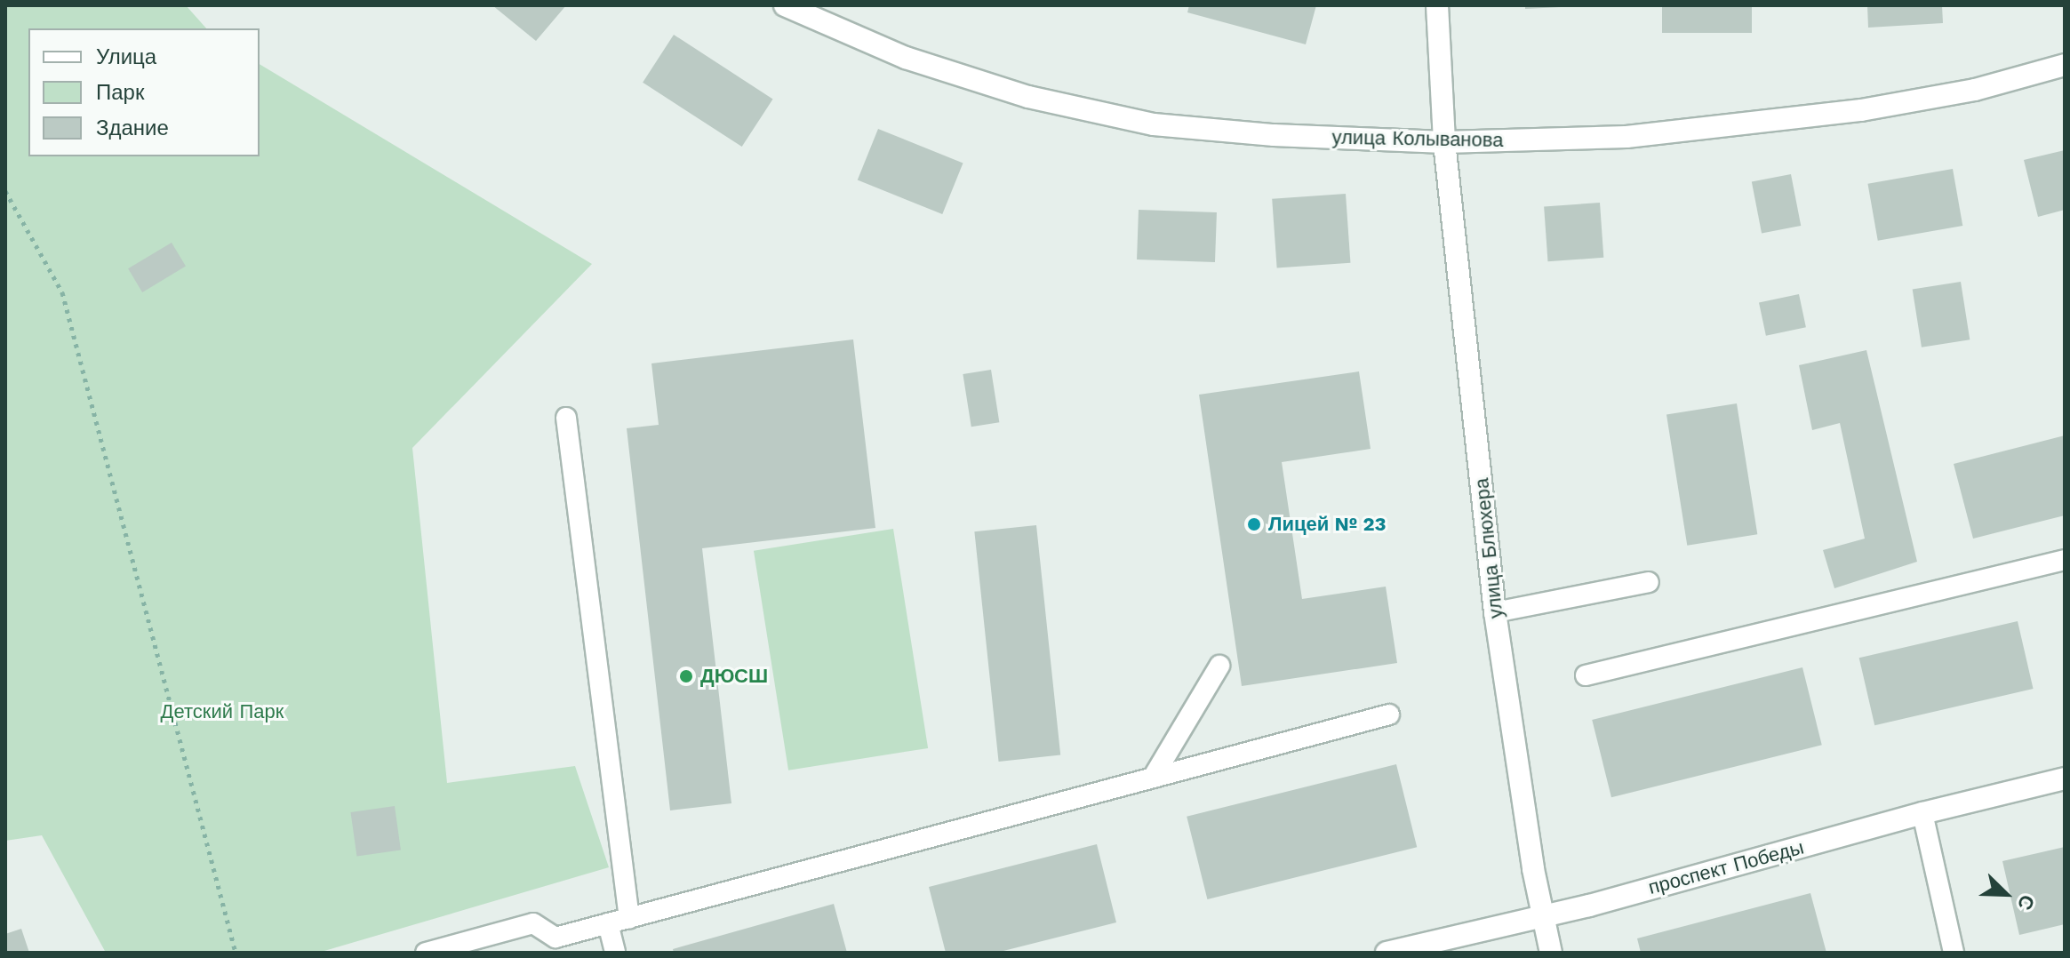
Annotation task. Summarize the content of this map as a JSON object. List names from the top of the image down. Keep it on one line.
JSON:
{"streets":{"street":["улица Колыванова","улица Блюхера","проспект Победы"]},"crossings":[["улица Колыванова","улица Блюхера"],["улица Блюхера","проспект Победы"]],"parks":["Детский Парк"],"places":["Лицей № 23","ДЮСШ"],"legend":["Улица","Парк","Здание"],"north":"bottom right"}
